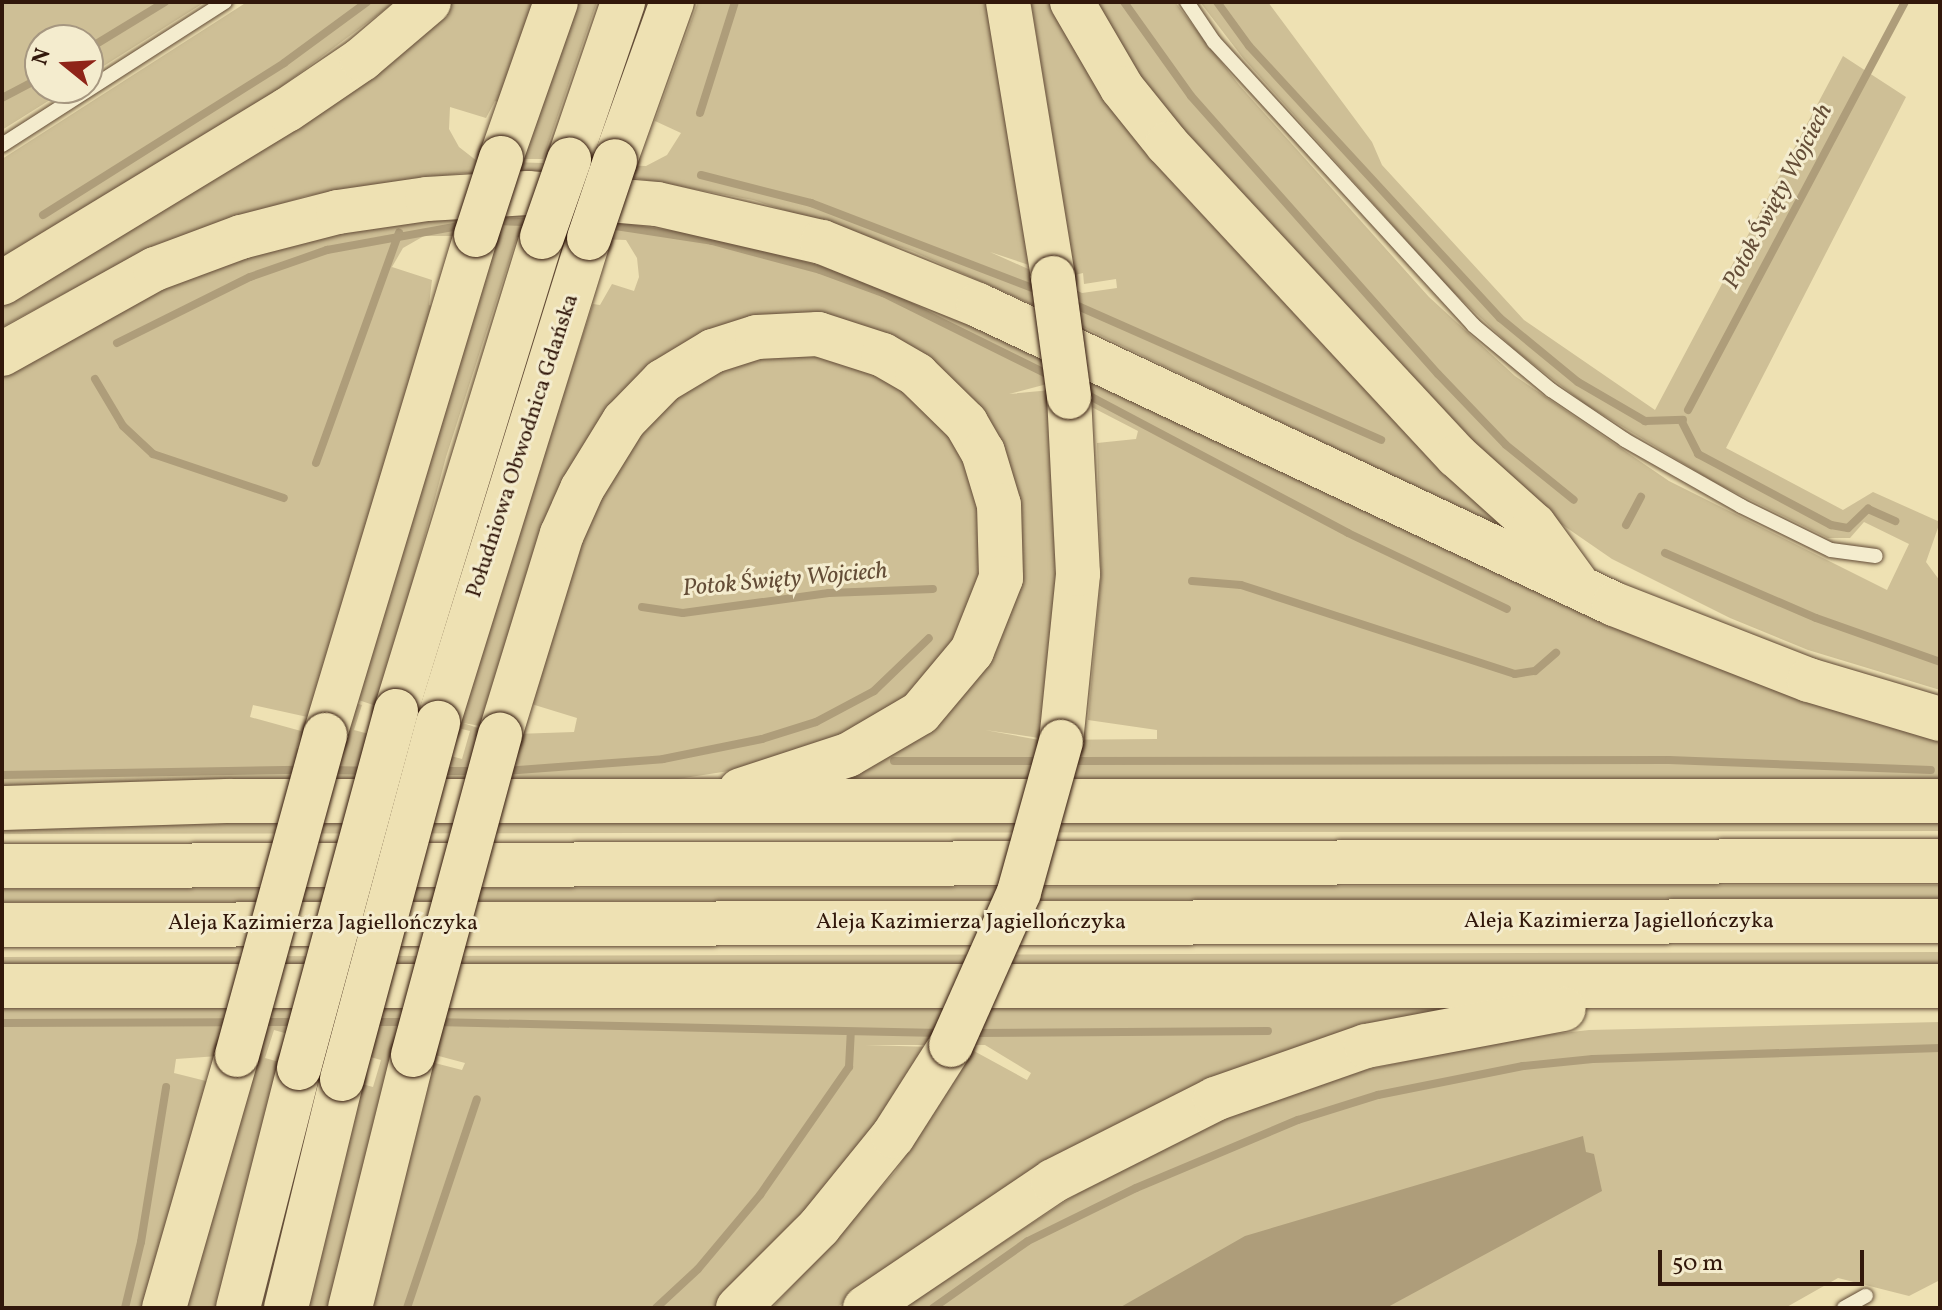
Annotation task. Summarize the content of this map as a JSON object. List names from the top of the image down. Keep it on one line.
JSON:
{"streets":{"highway":["Południowa Obwodnica Gdańska","Aleja Kazimierza Jagiellończyka"]},"water":["Potok Święty Wojciech"],"scale_bar":"50 m","north":"left"}
